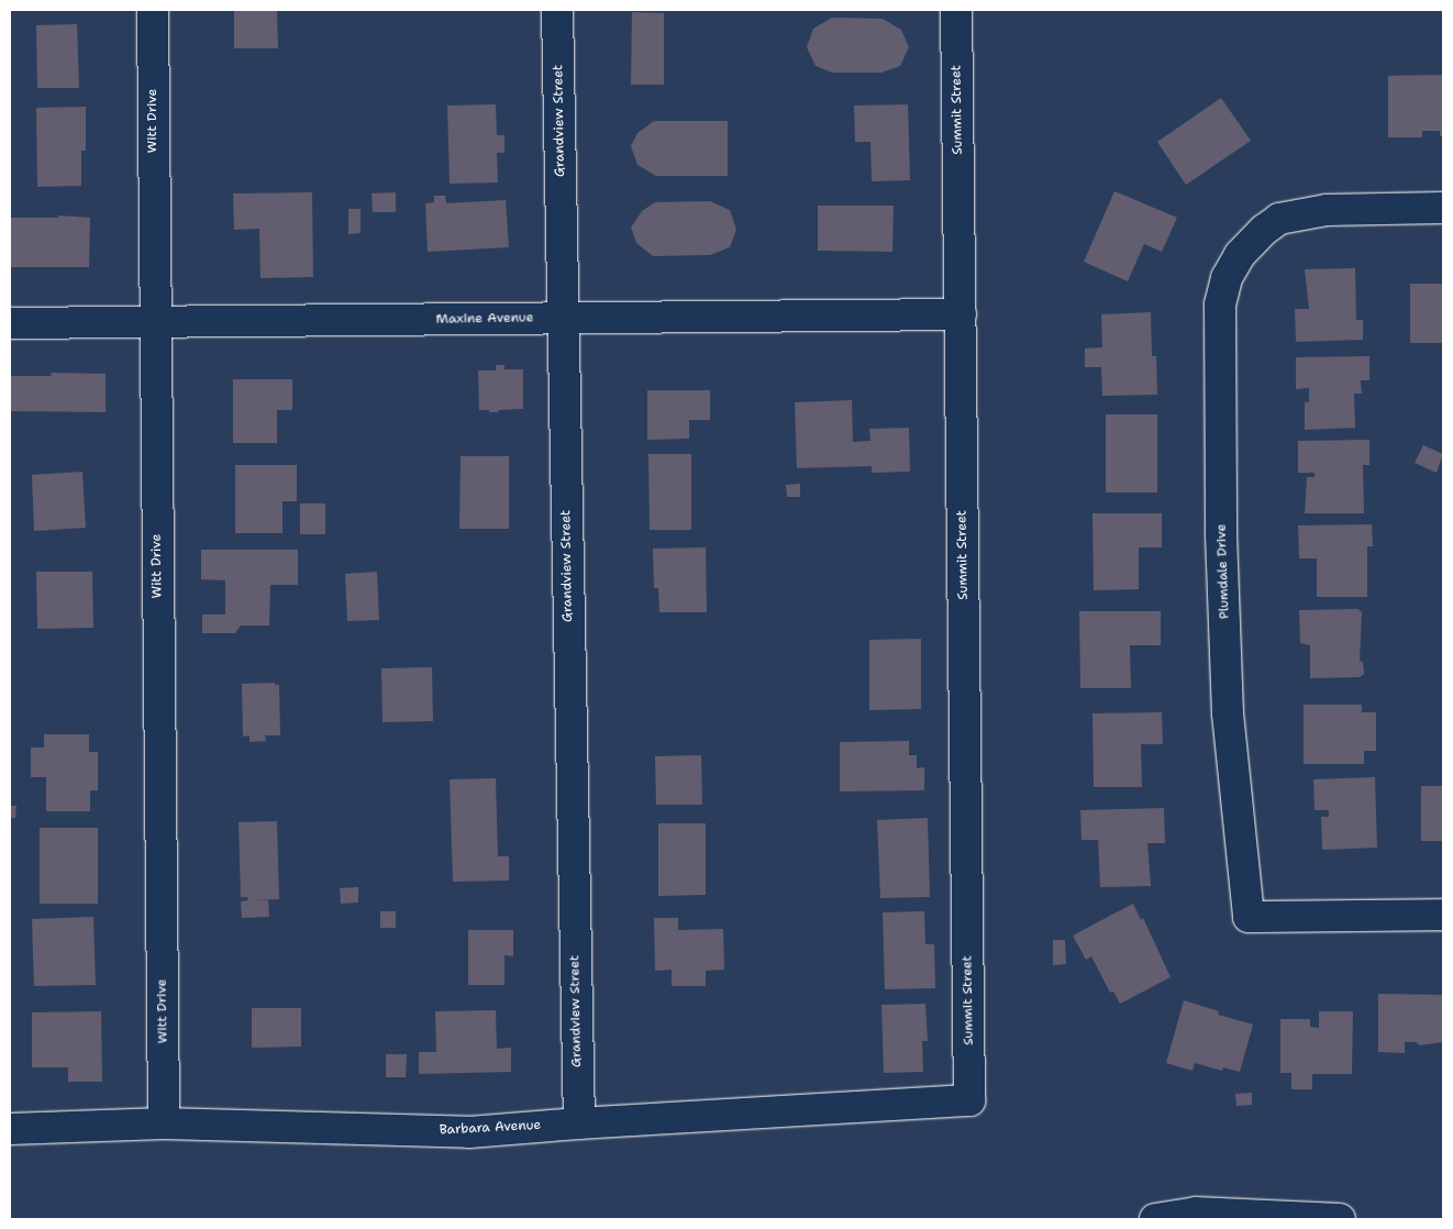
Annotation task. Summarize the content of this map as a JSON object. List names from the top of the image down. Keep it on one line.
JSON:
{"streets":{"street":["Summit Street","Witt Drive","Grandview Street","Maxine Avenue","Plumdale Drive","Barbara Avenue"]},"crossings":[["Summit Street","Maxine Avenue"],["Summit Street","Barbara Avenue"],["Witt Drive","Maxine Avenue"],["Witt Drive","Barbara Avenue"],["Grandview Street","Maxine Avenue"],["Grandview Street","Barbara Avenue"]]}
